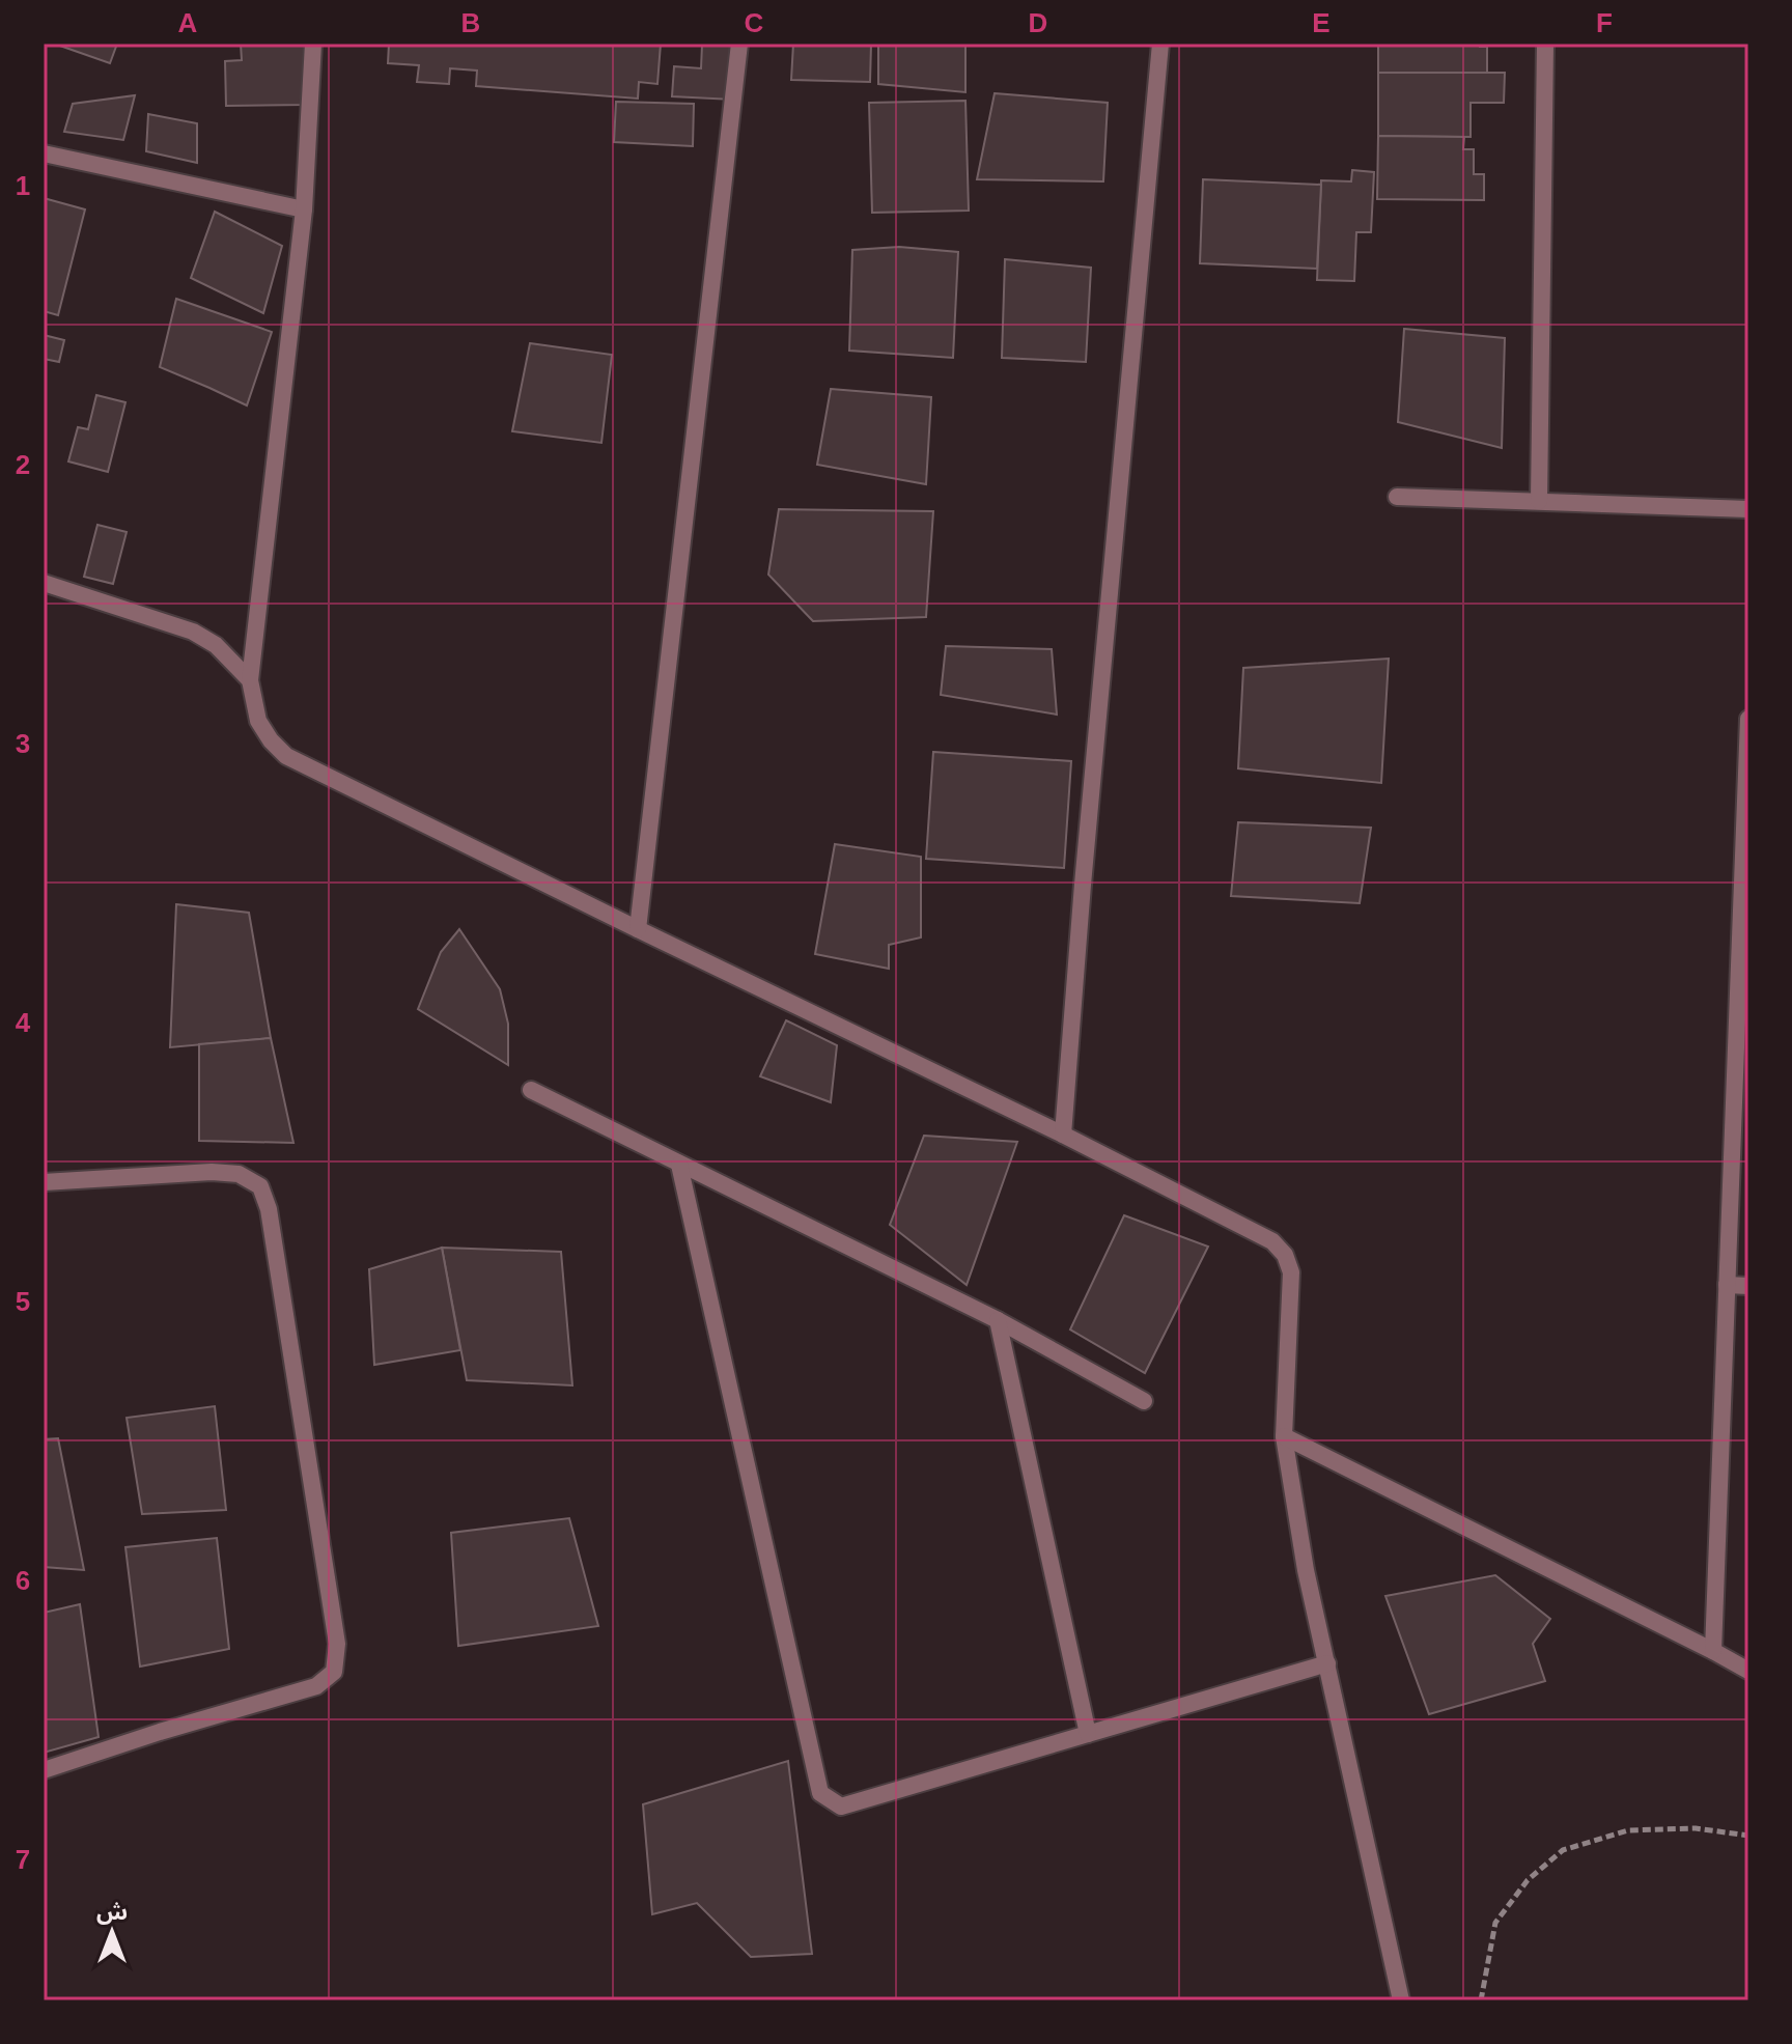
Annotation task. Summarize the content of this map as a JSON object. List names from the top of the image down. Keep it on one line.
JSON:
{"north":"top","grid":{"columns":["A","B","C","D","E","F"],"rows":["1","2","3","4","5","6","7"]}}
